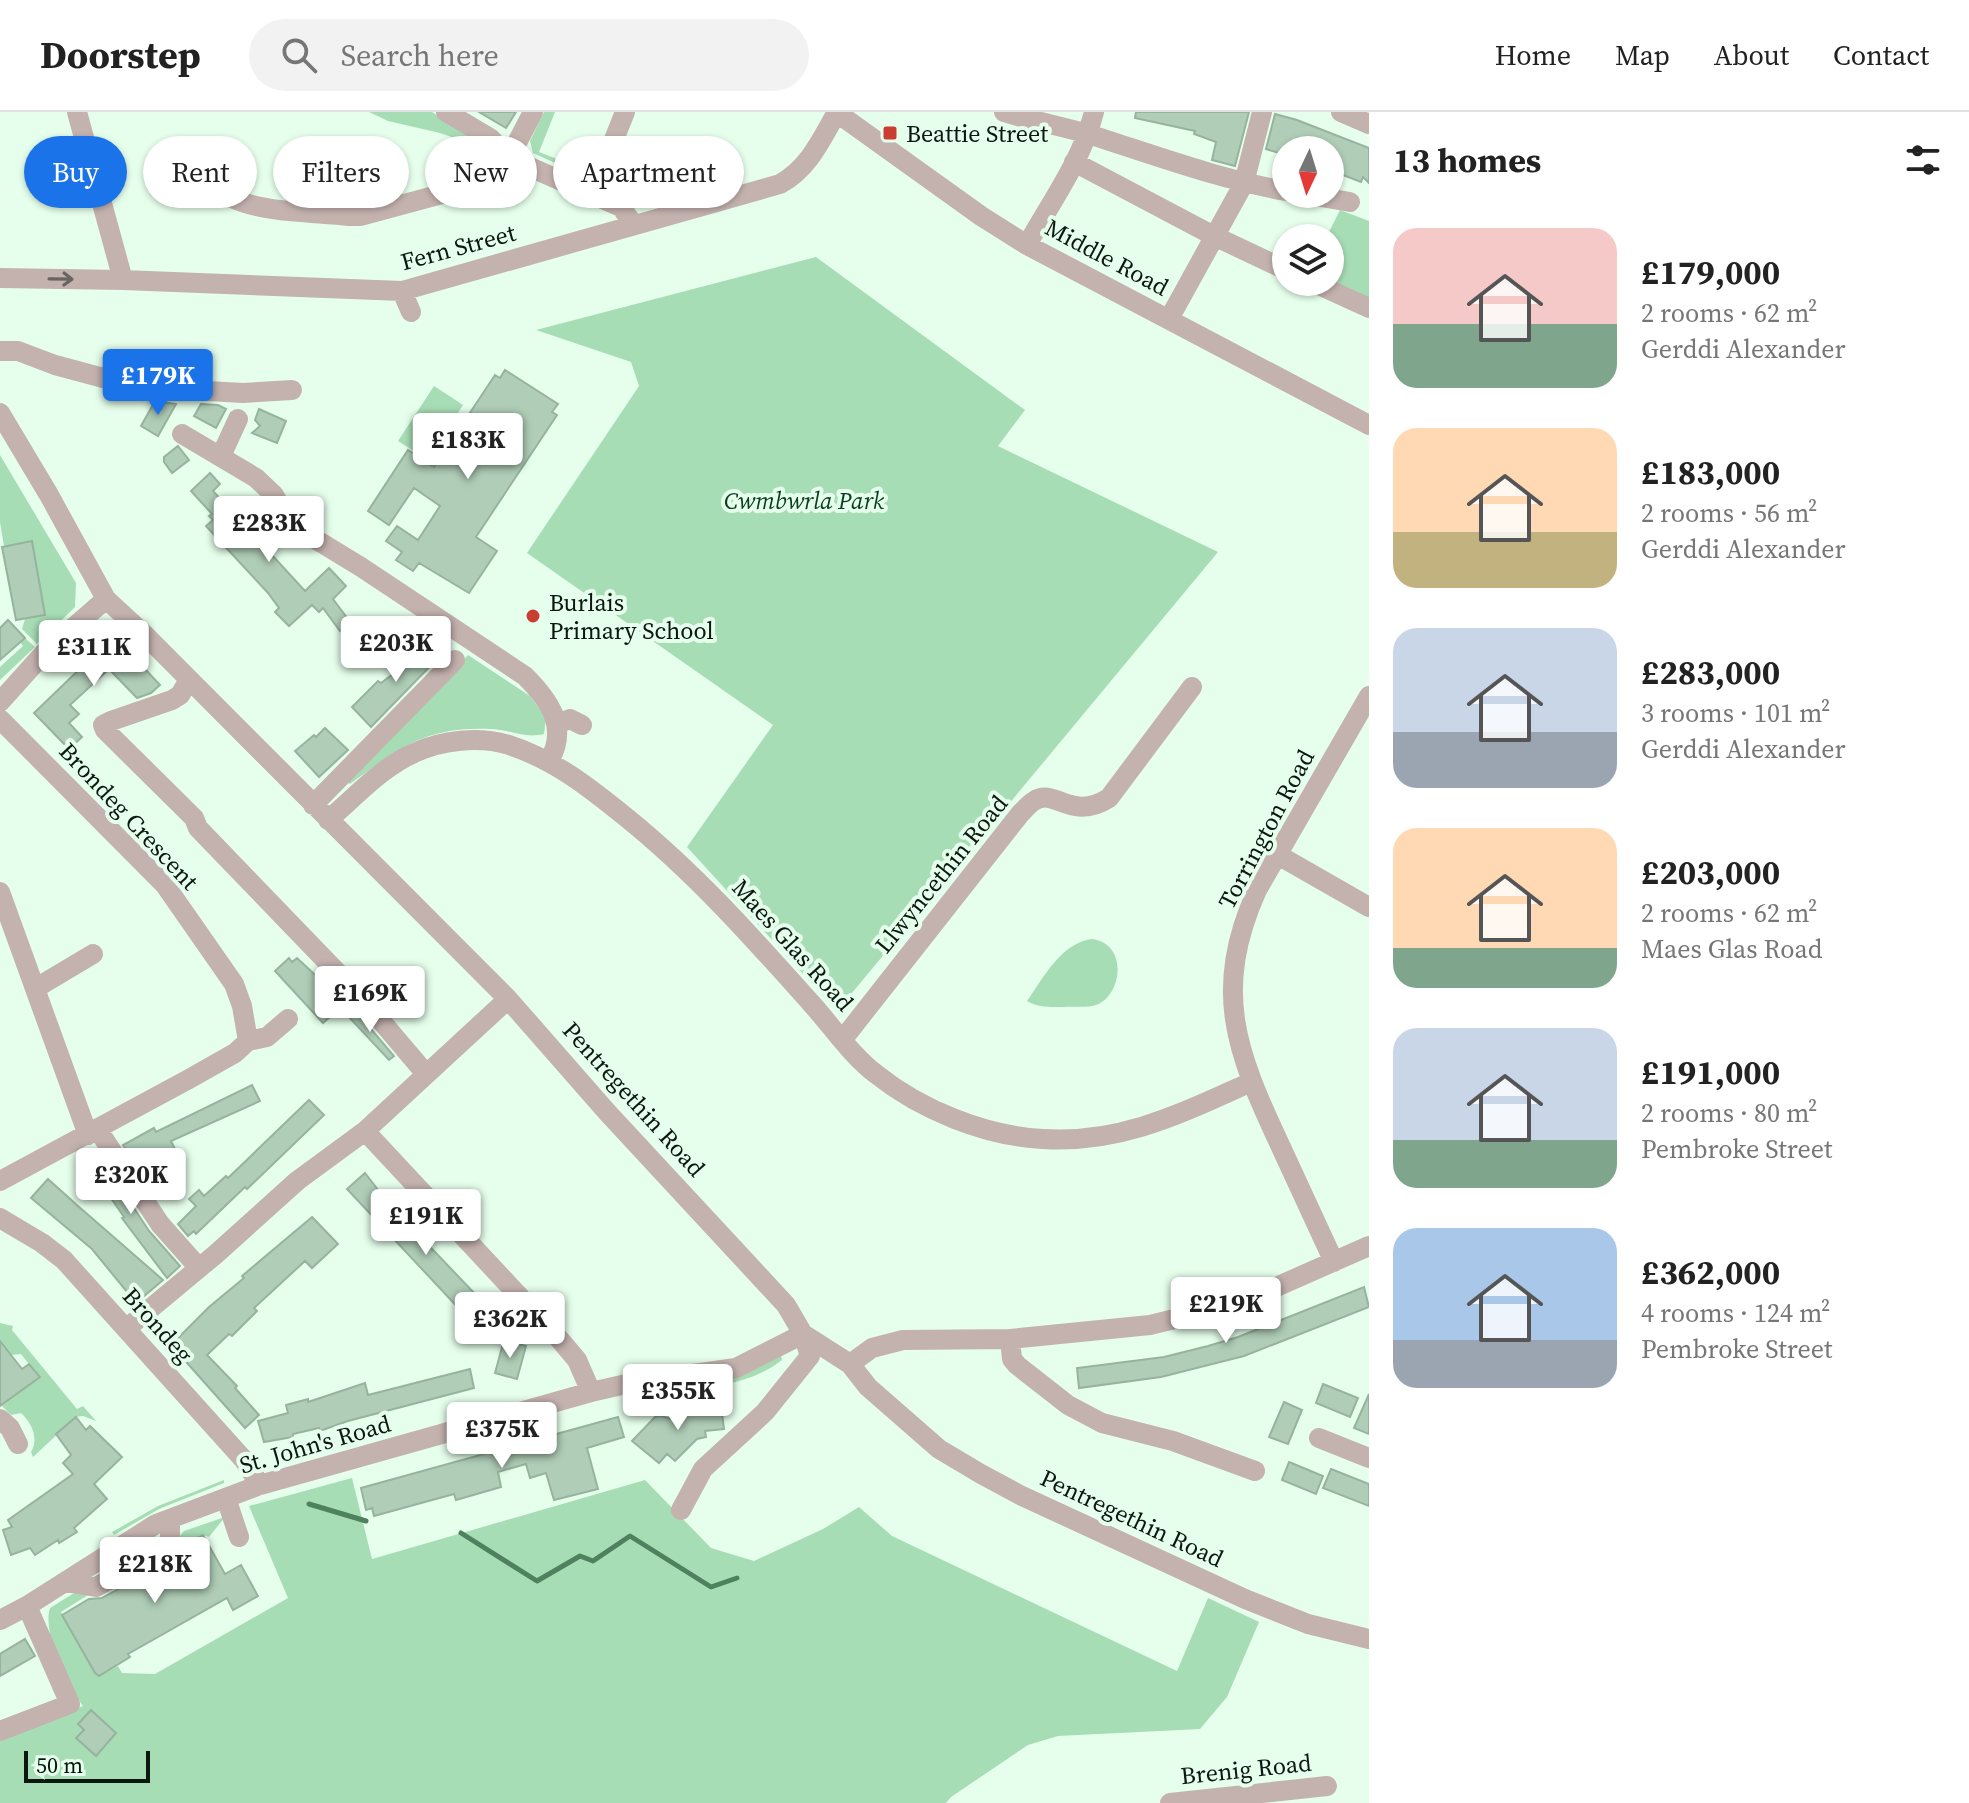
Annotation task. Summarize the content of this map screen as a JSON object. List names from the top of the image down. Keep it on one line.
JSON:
{"streets":{"street":["Fern Street","Middle Road","Brondeg Crescent","Torrington Road","Llwyncethin Road","Maes Glas Road","Pentregethin Road","Brondeg","St. John's Road","Brenig Road"]},"crossings":[["Fern Street","Middle Road"],["Torrington Road","Maes Glas Road"],["Llwyncethin Road","Maes Glas Road"],["Maes Glas Road","Pentregethin Road"],["Pentregethin Road","St. John's Road"],["Brondeg","St. John's Road"]],"parks":["Cwmbwrla Park"],"places":{"transit":["Beattie Street"],"other":["Burlais Primary School"]},"scale_bar":"50 m","north":"bottom","page":{"header":"Doorstep","search":"Search here","nav":["Home","Map","About","Contact"],"heading":"13 homes","chip":["Buy","Rent","Filters","New","Apartment"],"list":[{"name":"£179,000","note":"2 rooms · 62 m² · Gerddi Alexander"},{"name":"£183,000","note":"2 rooms · 56 m² · Gerddi Alexander"},{"name":"£283,000","note":"3 rooms · 101 m² · Gerddi Alexander"},{"name":"£203,000","note":"2 rooms · 62 m² · Maes Glas Road"},{"name":"£191,000","note":"2 rooms · 80 m² · Pembroke Street"},{"name":"£362,000","note":"4 rooms · 124 m² · Pembroke Street"}],"price":["£179K","£183K","£283K","£203K","£311K","£169K","£320K","£191K","£219K","£362K","£355K","£375K","£218K"],"scale":"50 m"}}
